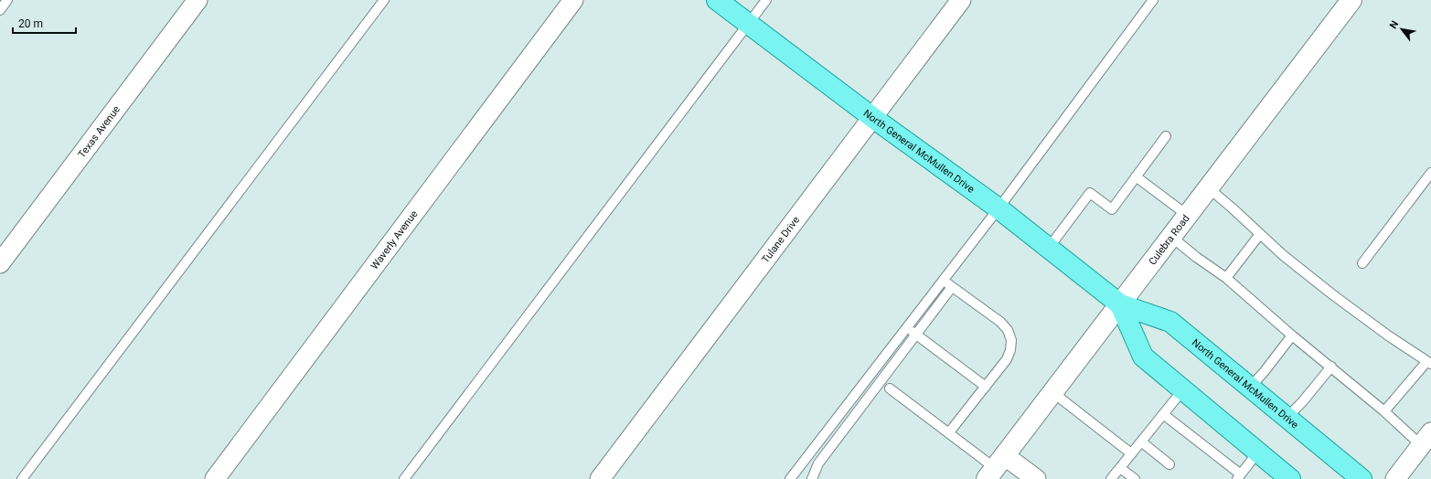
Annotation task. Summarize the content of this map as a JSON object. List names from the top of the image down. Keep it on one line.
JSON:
{"streets":{"main road":["North General McMullen Drive","Culebra Road"],"street":["Texas Avenue","Waverly Avenue","Tulane Drive"]},"crossings":[["North General McMullen Drive","Tulane Drive"],["North General McMullen Drive","Culebra Road"]],"scale_bar":"20 m","north":"top left"}
